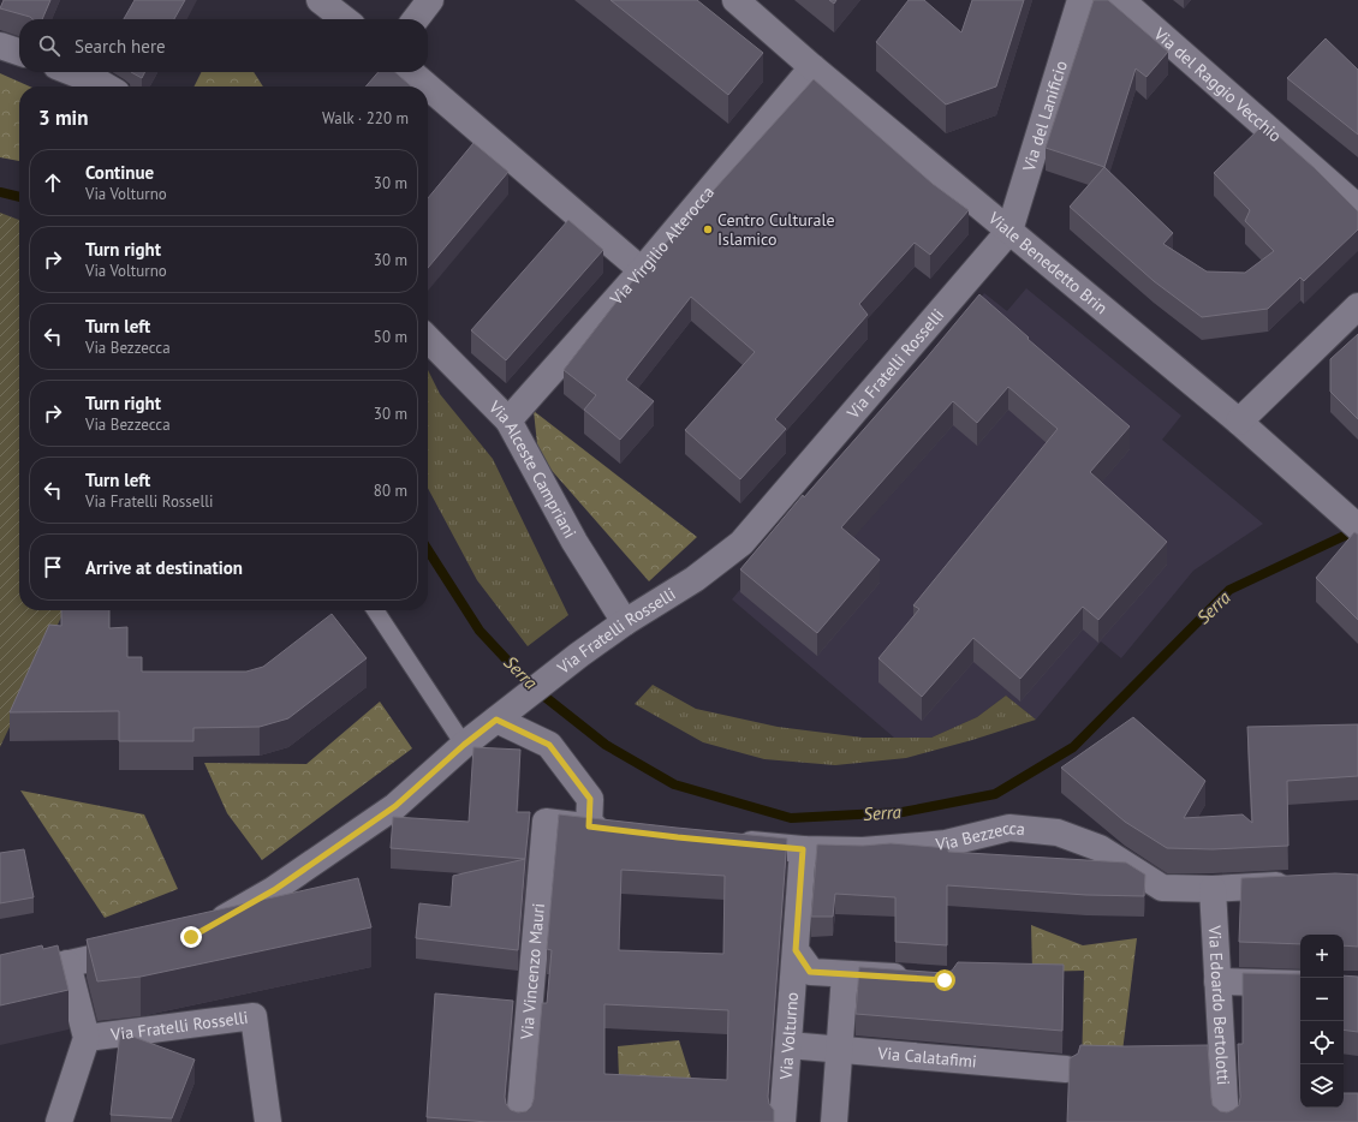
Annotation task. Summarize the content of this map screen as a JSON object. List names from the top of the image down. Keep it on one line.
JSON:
{"streets":{"street":["Via del Raggio Vecchio","Via del Lanificio","Via Virgilio Alterocca","Viale Benedetto Brin","Via Fratelli Rosselli","Via Alceste Campriani","Via Bezzecca","Via Vincenzo Mauri","Via Edoardo Bertolotti","Via Volturno","Via Calatafimi"]},"crossings":[["Via del Lanificio","Viale Benedetto Brin"],["Via del Lanificio","Via Fratelli Rosselli"],["Via Virgilio Alterocca","Viale Benedetto Brin"],["Via Virgilio Alterocca","Via Alceste Campriani"],["Viale Benedetto Brin","Via Fratelli Rosselli"],["Via Fratelli Rosselli","Via Alceste Campriani"],["Via Bezzecca","Via Edoardo Bertolotti"],["Via Bezzecca","Via Volturno"],["Via Volturno","Via Calatafimi"]],"water":["Serra"],"places":["Centro Culturale Islamico"],"page":{"search":"Search here","heading":["3 min","Walk · 220 m"],"list":[["Continue","Via Volturno","30 m"],["Turn right","Via Volturno","30 m"],["Turn left","Via Bezzecca","50 m"],["Turn right","Via Bezzecca","30 m"],["Turn left","Via Fratelli Rosselli","80 m"],"Arrive at destination"],"map_buttons":["+","−"]}}
